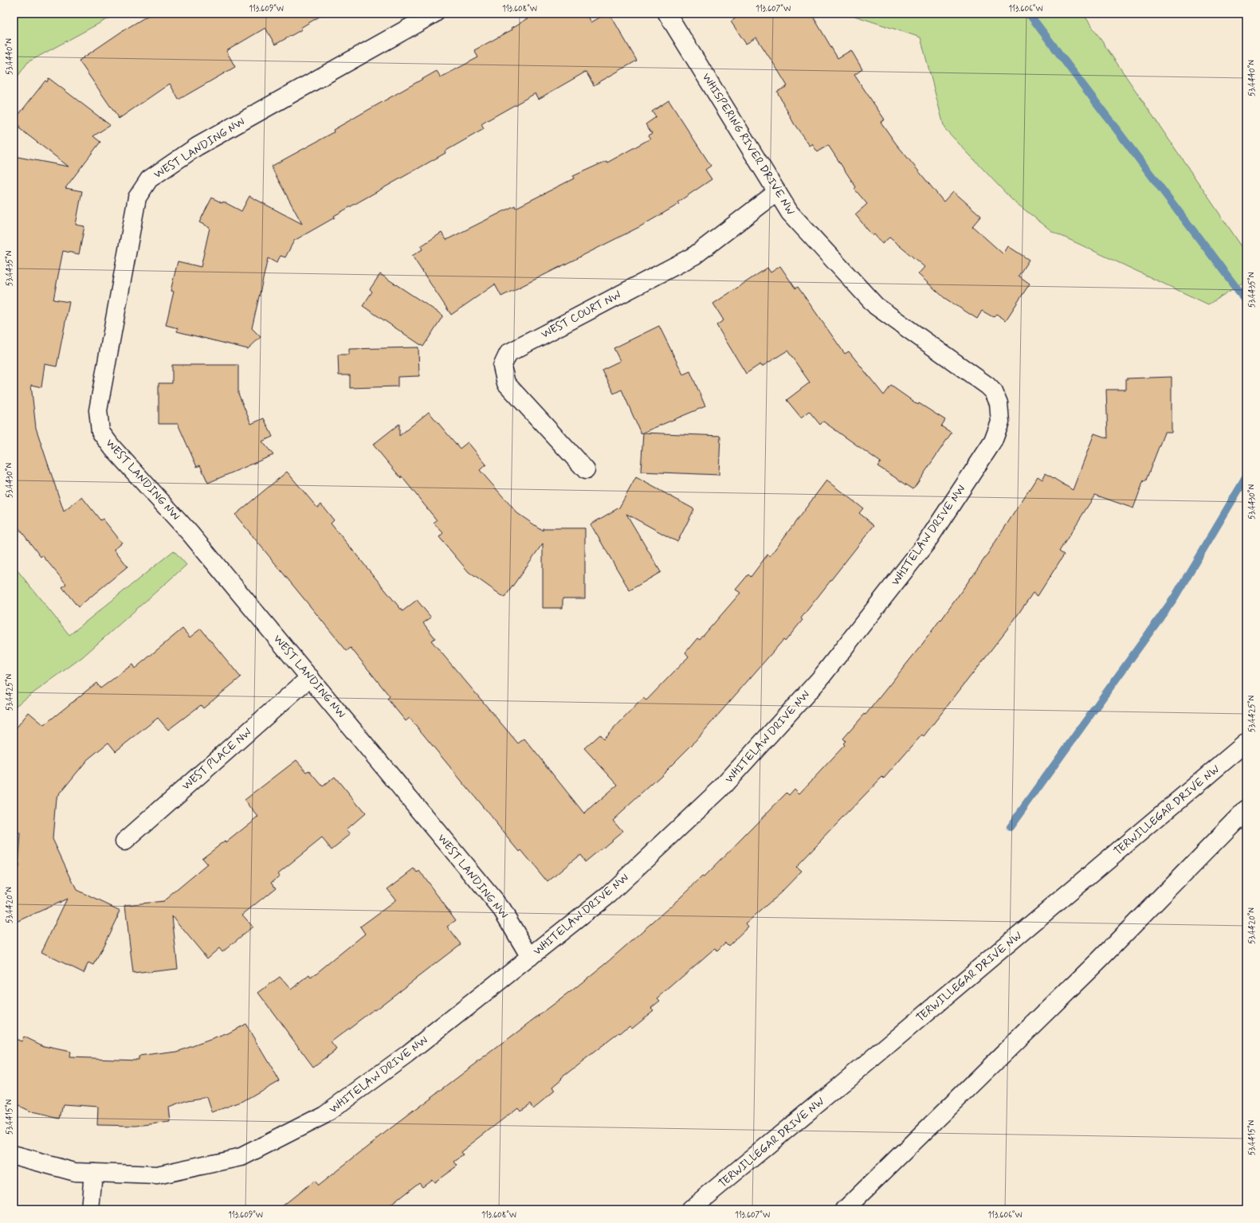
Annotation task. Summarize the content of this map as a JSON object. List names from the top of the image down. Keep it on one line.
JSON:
{"streets":{"street":["WHISPERING RIVER DRIVE NW","WEST LANDING NW","WEST COURT NW","WHITELAW DRIVE NW","WEST PLACE NW","TERWILLEGAR DRIVE NW"]},"crossings":[["WHISPERING RIVER DRIVE NW","WEST COURT NW"],["WHISPERING RIVER DRIVE NW","WHITELAW DRIVE NW"],["WEST LANDING NW","WHITELAW DRIVE NW"],["WEST LANDING NW","WEST PLACE NW"]],"coordinates":["113.609°W","113.608°W","113.607°W","113.606°W","53.4440°N","53.4435°N","53.4430°N","53.4425°N","53.4420°N","53.4415°N"]}
